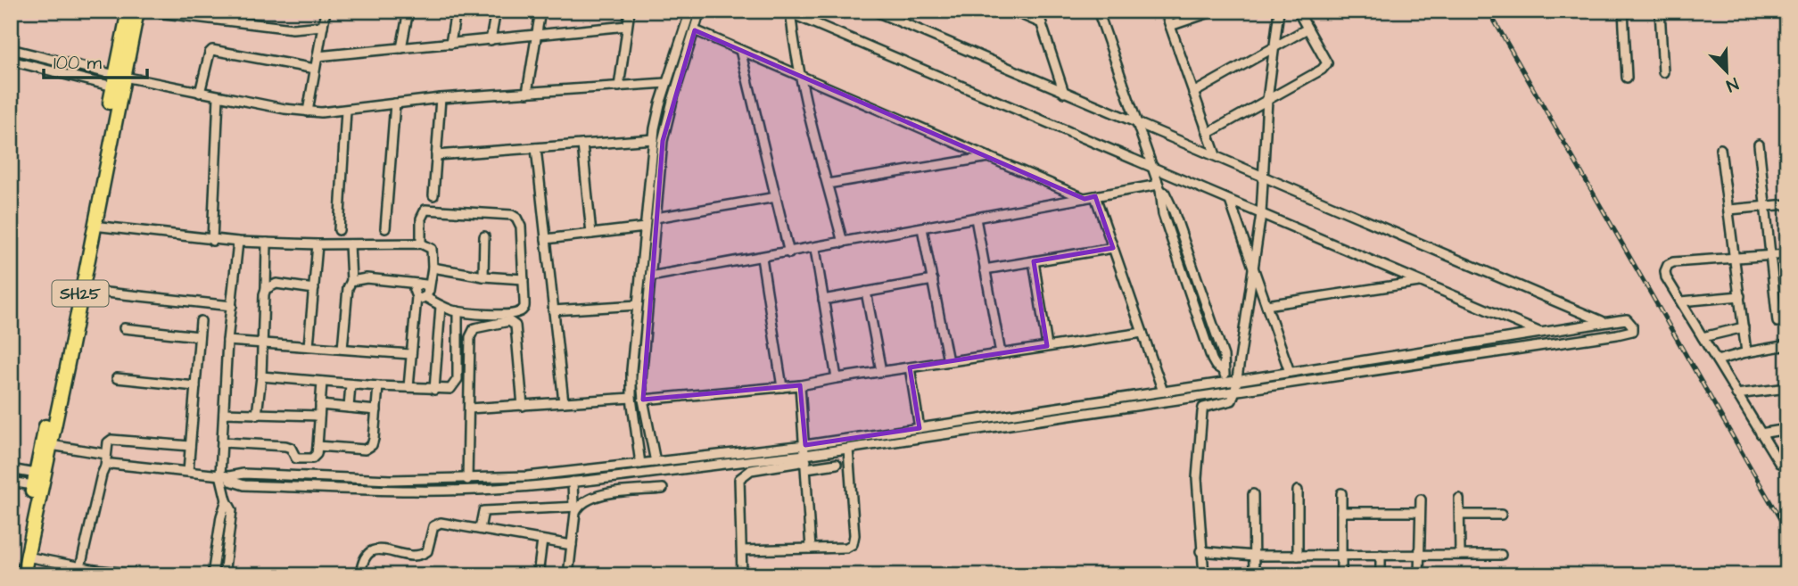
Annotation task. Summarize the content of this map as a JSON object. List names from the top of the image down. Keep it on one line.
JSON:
{"streets":{"main road":["SH25"]},"scale_bar":"100 m","north":"bottom right"}
